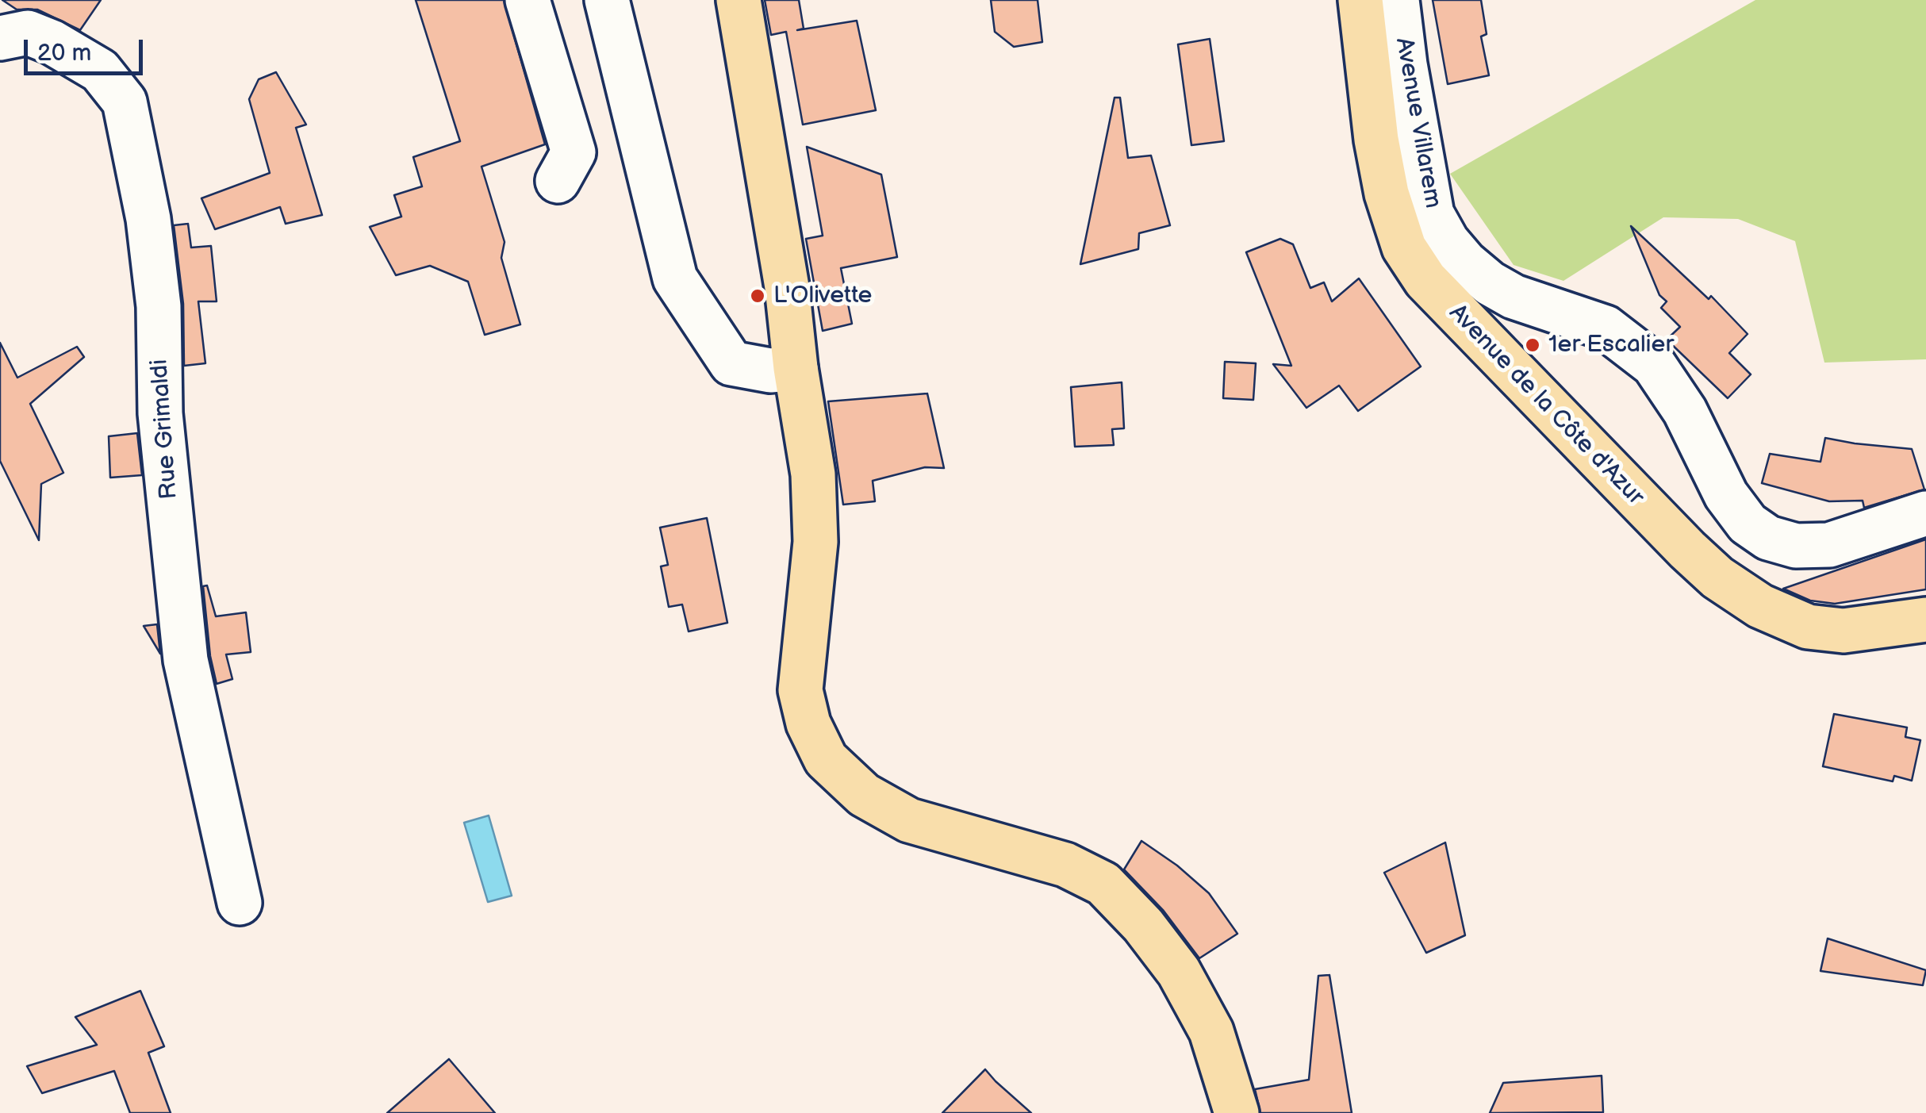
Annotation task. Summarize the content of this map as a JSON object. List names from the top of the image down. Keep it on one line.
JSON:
{"streets":{"main road":["Avenue de la Côte d'Azur"],"street":["Avenue Villarem","Rue Grimaldi"]},"places":["L'Olivette","1er Escalier"],"scale_bar":"20 m"}
